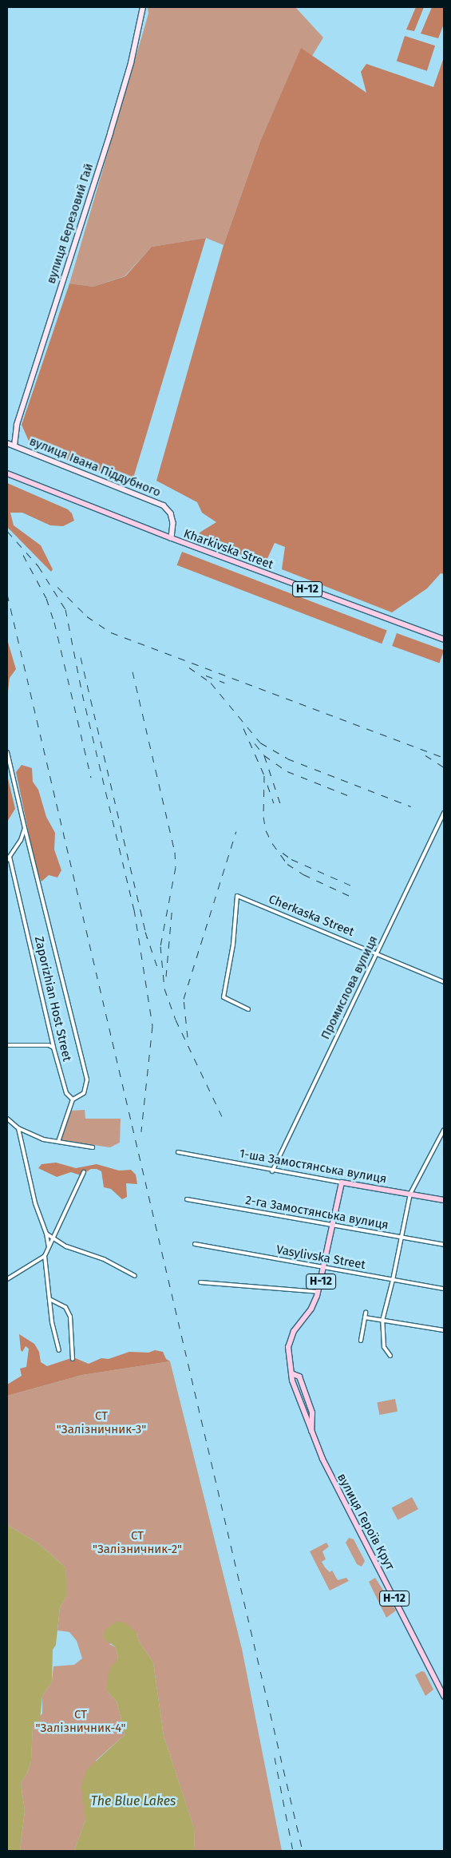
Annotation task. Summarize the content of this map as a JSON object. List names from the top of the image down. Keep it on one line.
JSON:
{"streets":{"main road":["Kharkivska Street","Н-12","1-ша Замостянська вулиця","вулиця Героїв Крут"],"street":["вулиця Березовий Гай","вулиця Івана Піддубного","Cherkaska Street","Промислова вулиця","Zaporizhian Host Street","2-га Замостянська вулиця","Vasylivska Street"]},"crossings":[["вулиця Березовий Гай","вулиця Івана Піддубного"],["вулиця Івана Піддубного","Kharkivska Street"],["Н-12","1-ша Замостянська вулиця"],["Н-12","2-га Замостянська вулиця"],["Н-12","Vasylivska Street"],["Н-12","вулиця Героїв Крут"],["Cherkaska Street","Промислова вулиця"],["Промислова вулиця","1-ша Замостянська вулиця"]],"water":["The Blue Lakes"],"parks":["СТ \"Залізничник-3\"","СТ \"Залізничник-2\"","СТ \"Залізничник-4\""]}
